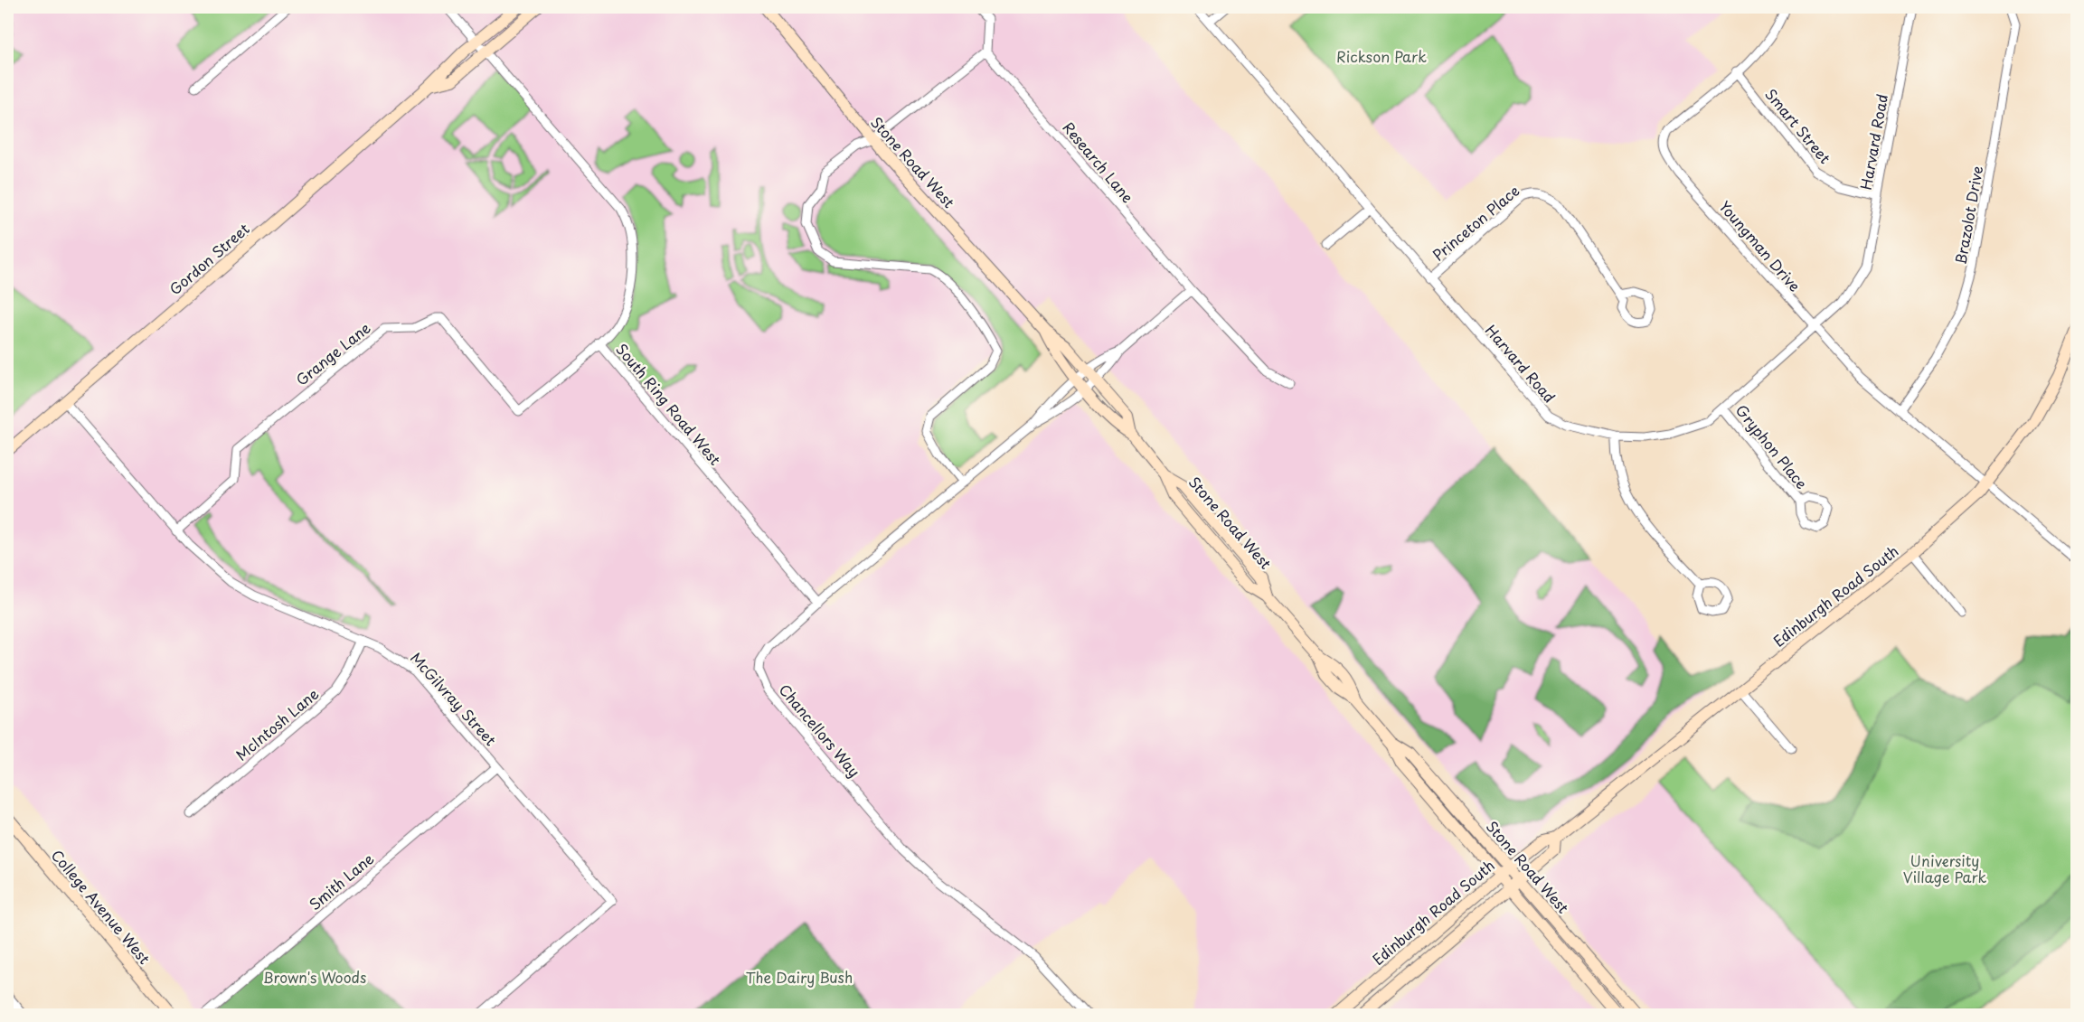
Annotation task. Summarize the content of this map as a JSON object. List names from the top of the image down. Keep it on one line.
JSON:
{"streets":{"main road":["Stone Road West","Gordon Street","Edinburgh Road South","College Avenue West"],"street":["Smart Street","Harvard Road","Research Lane","Brazolot Drive","Princeton Place","Youngman Drive","Grange Lane","South Ring Road West","Gryphon Place","McGilvray Street","McIntosh Lane","Chancellors Way","Smith Lane"]},"crossings":[["Smart Street","Harvard Road"],["Smart Street","Youngman Drive"],["Harvard Road","Princeton Place"],["Harvard Road","Youngman Drive"],["Harvard Road","Gryphon Place"],["Stone Road West","Edinburgh Road South"],["Stone Road West","Chancellors Way"],["Brazolot Drive","Youngman Drive"],["Youngman Drive","Edinburgh Road South"],["Gordon Street","South Ring Road West"],["Gordon Street","McGilvray Street"],["Grange Lane","South Ring Road West"],["Grange Lane","McGilvray Street"],["South Ring Road West","Chancellors Way"],["McGilvray Street","McIntosh Lane"],["McGilvray Street","Smith Lane"]],"parks":["Rickson Park","University Village Park","Brown's Woods","The Dairy Bush"]}
